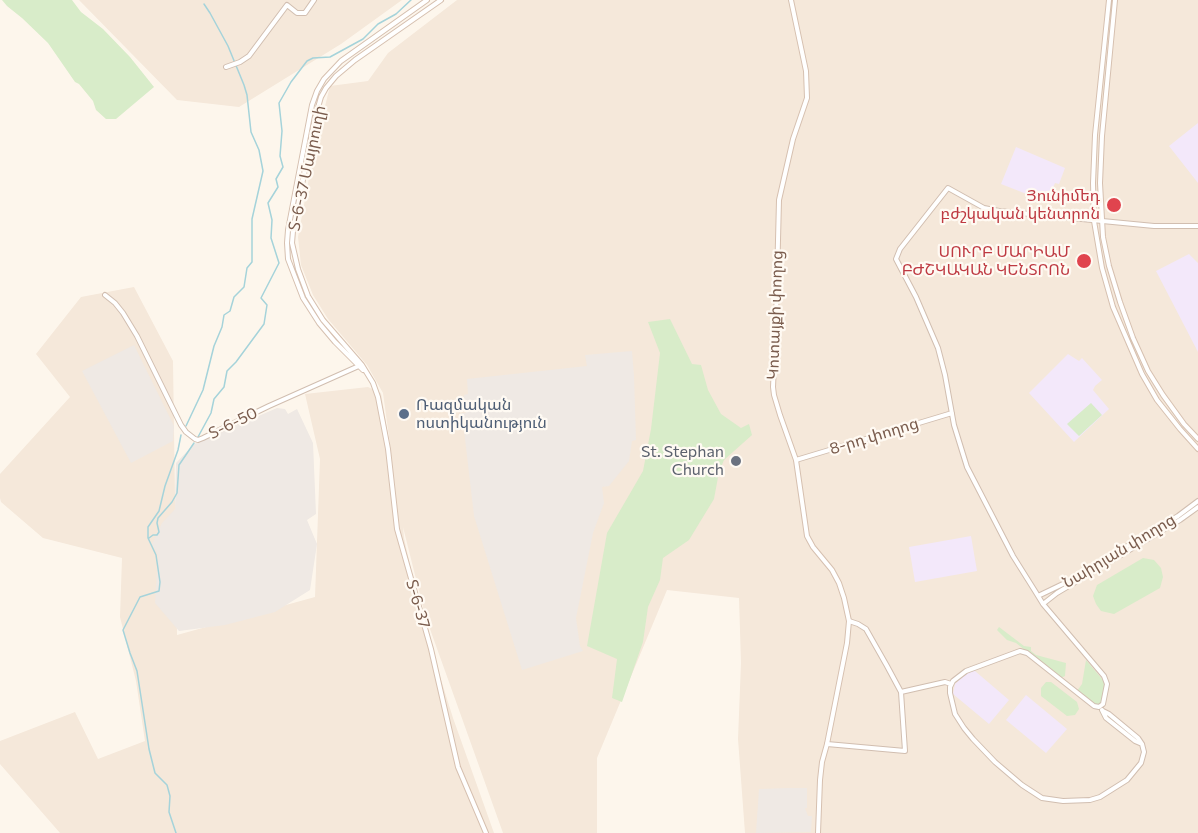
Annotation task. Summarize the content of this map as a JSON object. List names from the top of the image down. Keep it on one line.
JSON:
{"streets":{"main road":["Տ-6-37 Մայրուղի","Կոտայքի փողոց","Տ-6-50","8-րդ փողոց","Նաիրյան փողոց","Տ-6-37"]},"crossings":[["Տ-6-37 Մայրուղի","Տ-6-50"],["Տ-6-37 Մայրուղի","Տ-6-37"],["Կոտայքի փողոց","8-րդ փողոց"]],"places":["Յունիմեդ բժշկական կենտրոն","ՍՈՒՐԲ ՄԱՐԻԱՄ ԲԺՇԿԱԿԱՆ ԿԵՆՏՐՈՆ","Ռազմական ոստիկանություն","St. Stephan Church"]}
